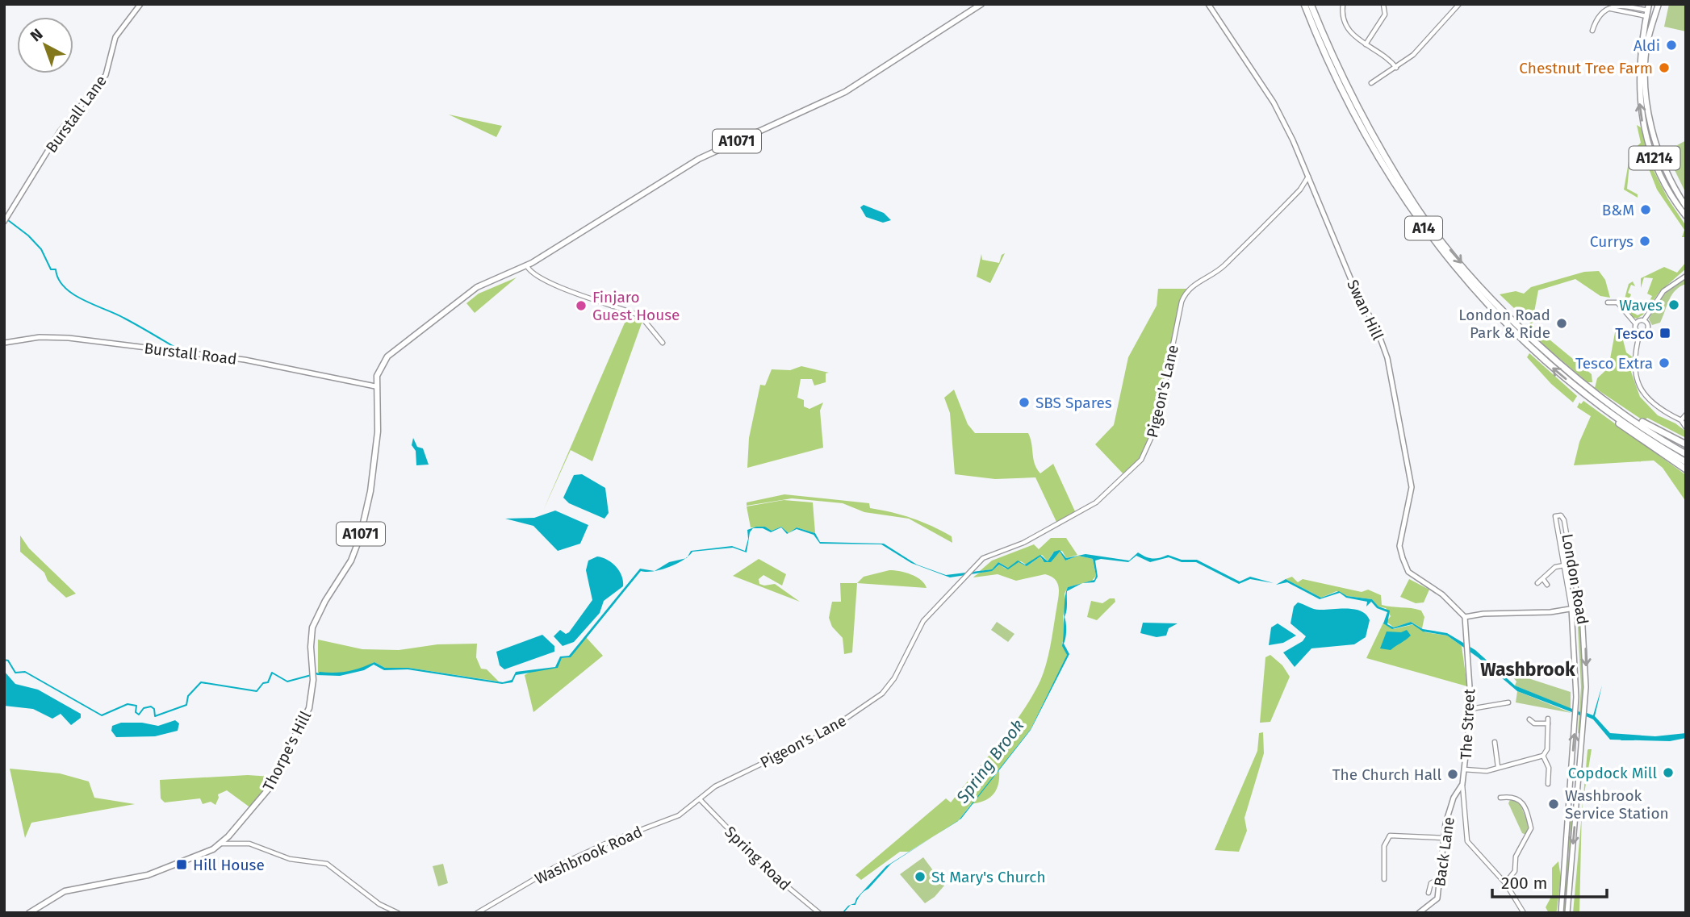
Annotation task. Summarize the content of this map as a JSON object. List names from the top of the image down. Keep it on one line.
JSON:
{"streets":{"highway":["A14"],"main road":["A1071","A1214","Thorpe's Hill"],"street":["Burstall Lane","Swan Hill","Burstall Road","Pigeon's Lane","London Road","The Street","Back Lane","Washbrook Road","Spring Road"]},"crossings":[["A1071","Burstall Road"],["A1071","Thorpe's Hill"],["Swan Hill","Pigeon's Lane"],["Swan Hill","The Street"],["Burstall Road","Thorpe's Hill"],["Pigeon's Lane","Washbrook Road"],["Pigeon's Lane","Spring Road"],["The Street","Back Lane"],["Washbrook Road","Spring Road"]],"districts":["Washbrook"],"water":["Spring Brook"],"places":{"other":["Aldi","Chestnut Tree Farm","B&M","Currys","Waves","Finjaro Guest House","London Road Park & Ride","Tesco Extra","SBS Spares","Copdock Mill","The Church Hall","Washbrook Service Station","St Mary's Church"],"transit":["Tesco","Hill House"]},"scale_bar":"200 m","north":"top left"}
